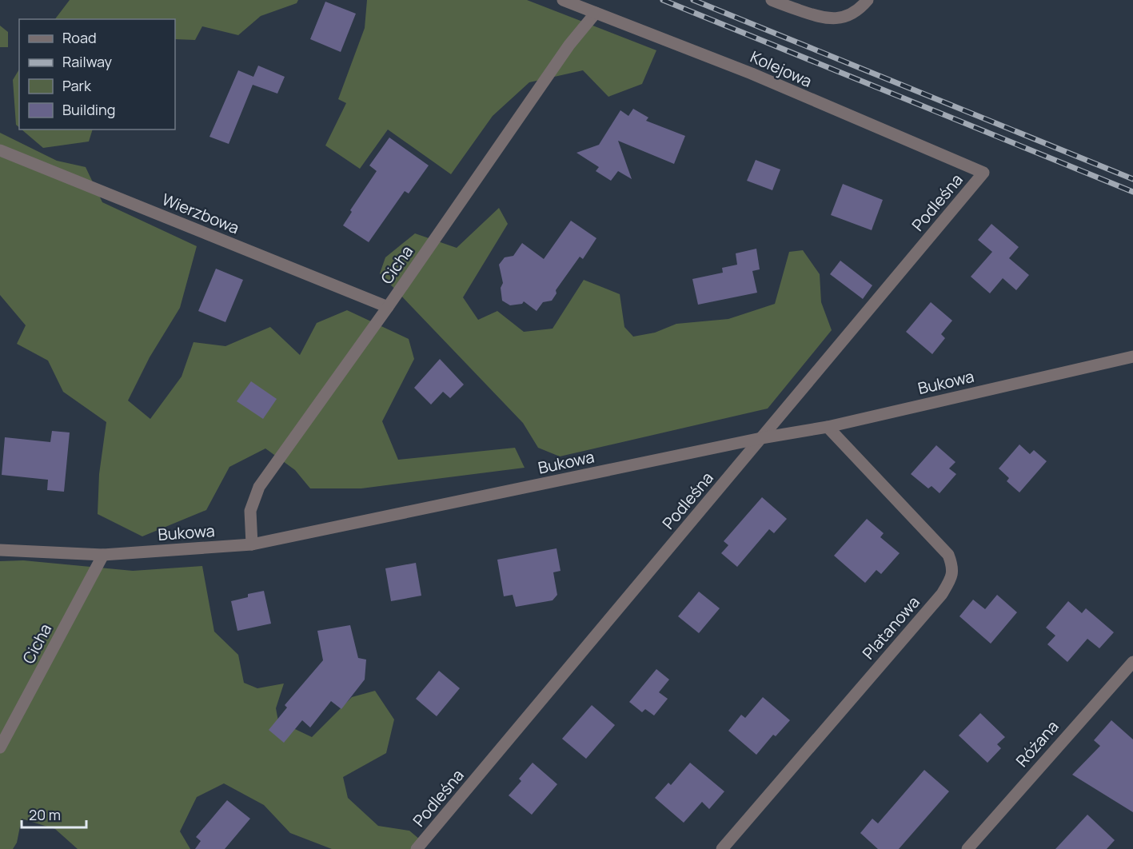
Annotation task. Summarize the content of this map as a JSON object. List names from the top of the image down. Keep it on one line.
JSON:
{"streets":{"street":["Kolejowa","Podleśna","Wierzbowa","Cicha","Bukowa","Platanowa","Różana"]},"crossings":[["Kolejowa","Podleśna"],["Kolejowa","Cicha"],["Podleśna","Bukowa"],["Wierzbowa","Cicha"],["Cicha","Bukowa"],["Bukowa","Platanowa"]],"legend":["Road","Railway","Park","Building"],"scale_bar":"20 m"}
